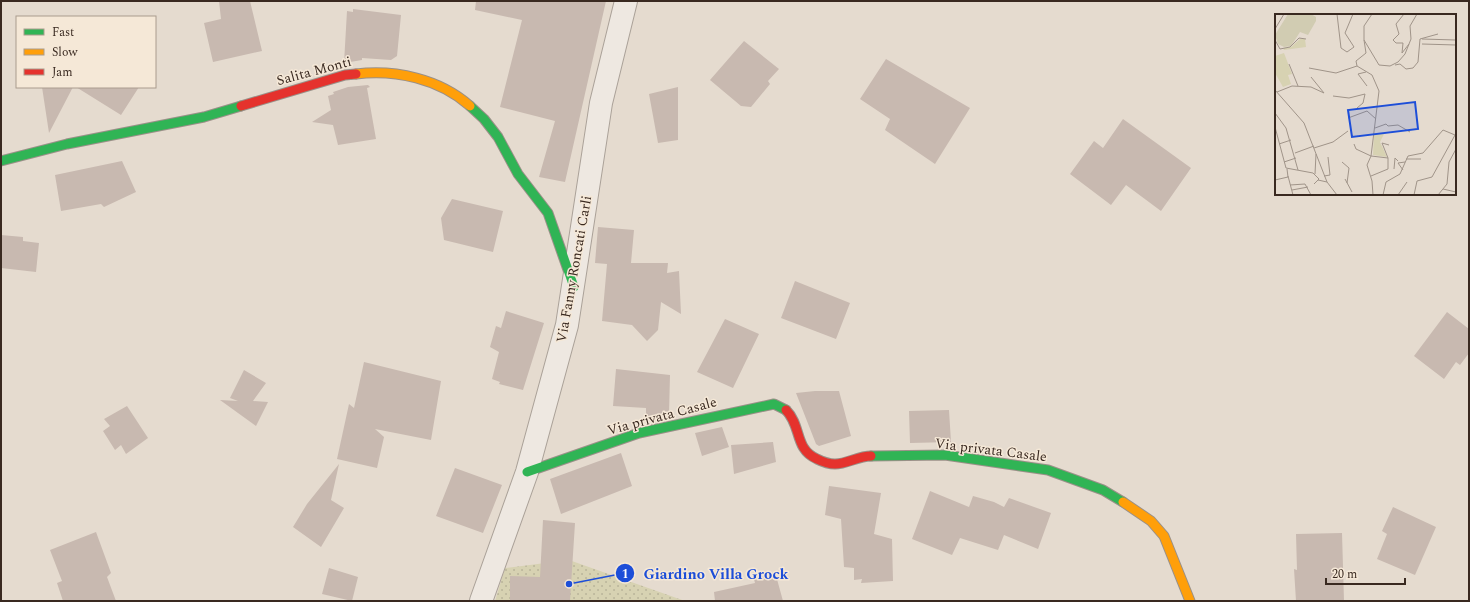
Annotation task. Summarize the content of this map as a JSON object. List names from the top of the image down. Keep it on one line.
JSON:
{"streets":{"street":["Salita Monti","Via Fanny Roncati Carli","Via privata Casale"]},"crossings":[["Salita Monti","Via Fanny Roncati Carli"],["Via Fanny Roncati Carli","Via privata Casale"]],"places":["Giardino Villa Grock"],"legend":["Fast","Slow","Jam"],"scale_bar":"20 m"}
